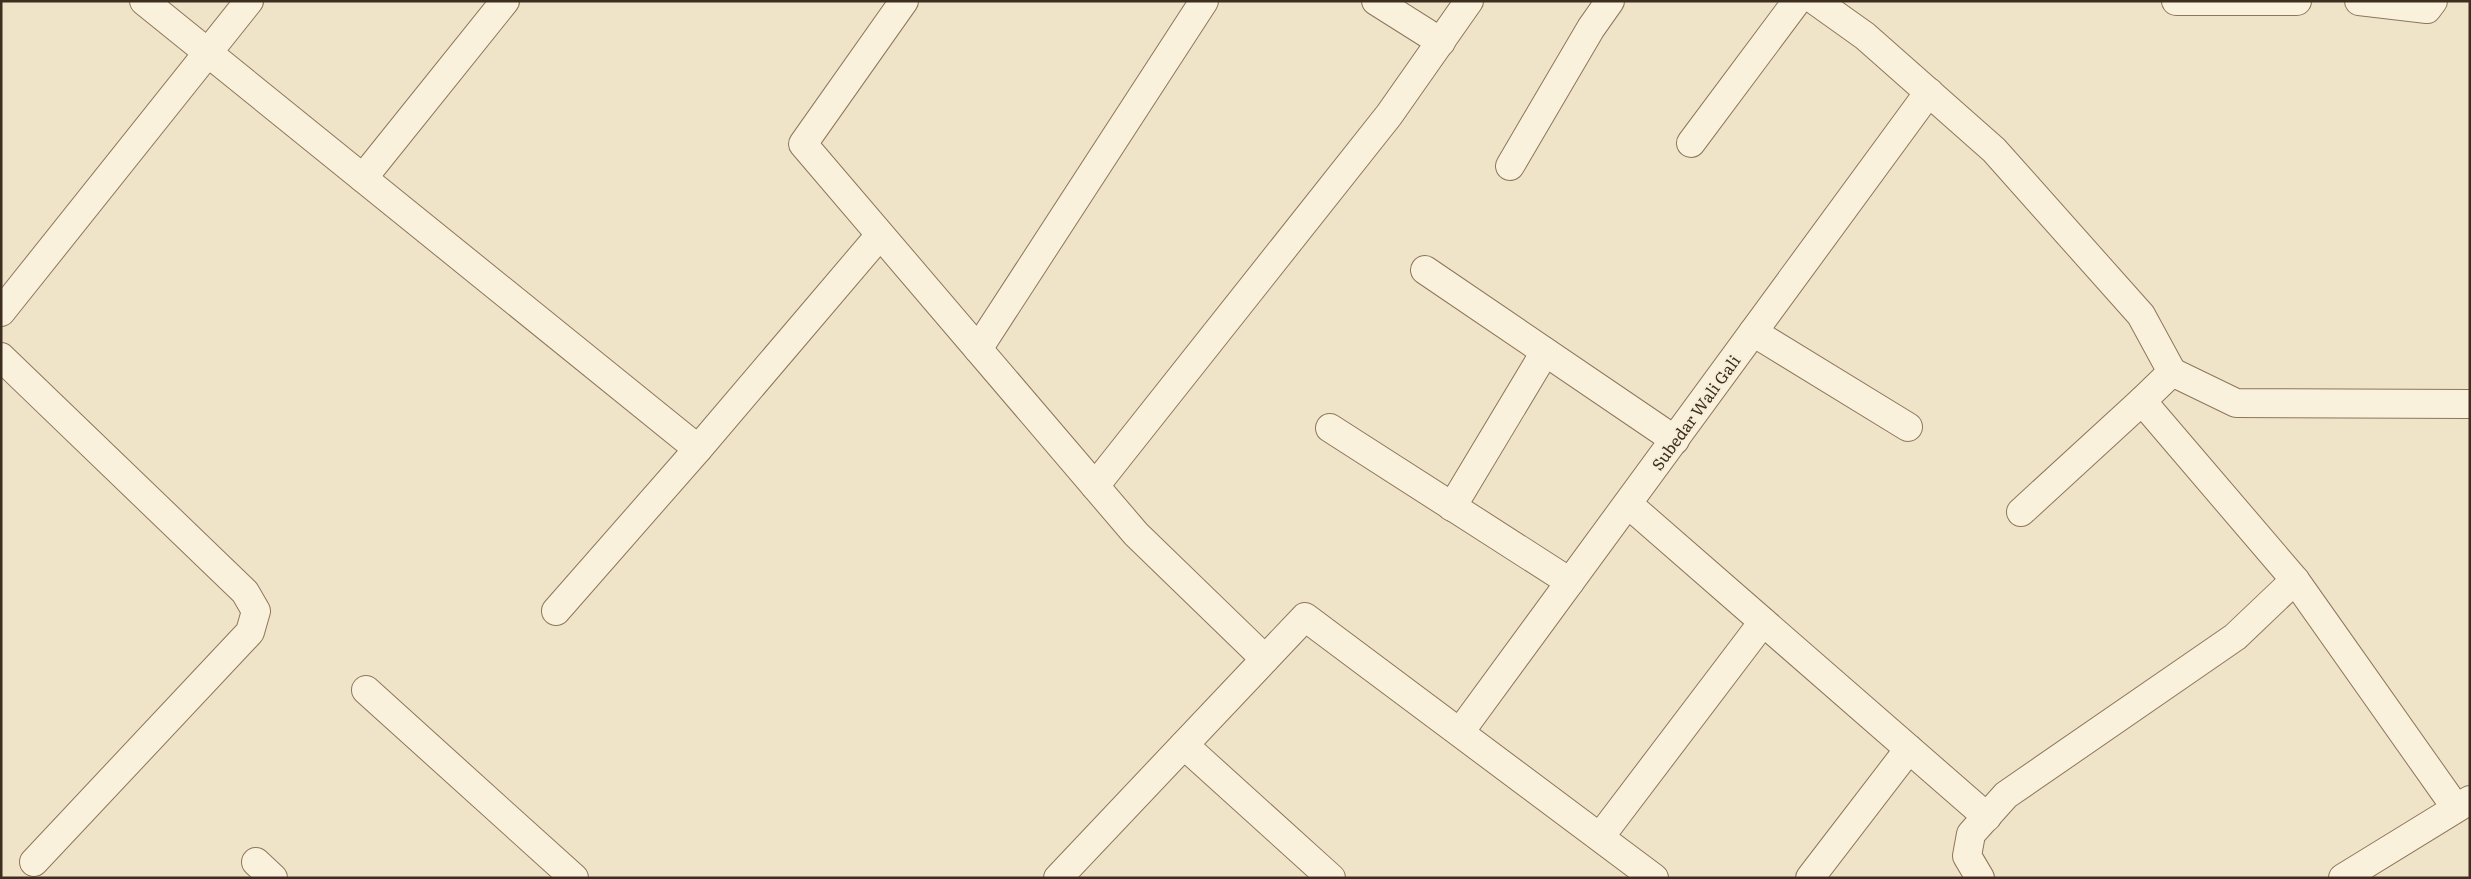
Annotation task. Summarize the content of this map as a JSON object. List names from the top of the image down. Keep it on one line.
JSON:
{"streets":{"street":["Subedar Wali Gali"]}}
